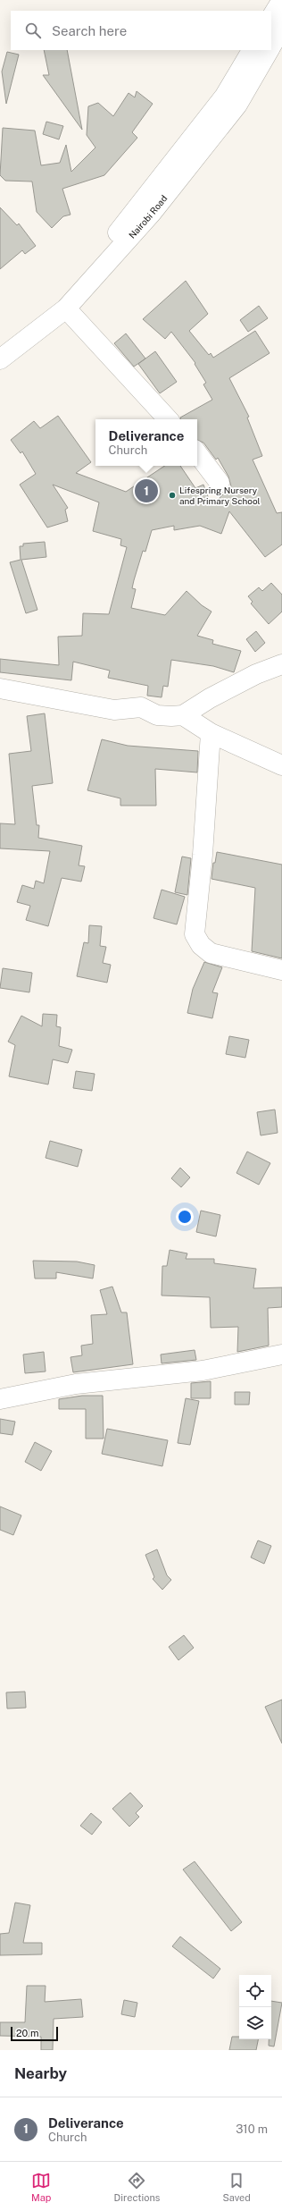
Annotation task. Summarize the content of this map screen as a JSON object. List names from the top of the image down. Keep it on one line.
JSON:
{"streets":{"main road":["Nairobi Road"]},"places":["Lifespring Nursery and Primary School"],"scale_bar":"20 m","page":{"search":"Search here","popup":["Deliverance","Church"],"pins":"1","scale":"20 m","heading":"Nearby","list":[{"mark":"1","name":"Deliverance","note":"Church","value":"310 m"}],"nav":["Map","Directions","Saved"]}}
